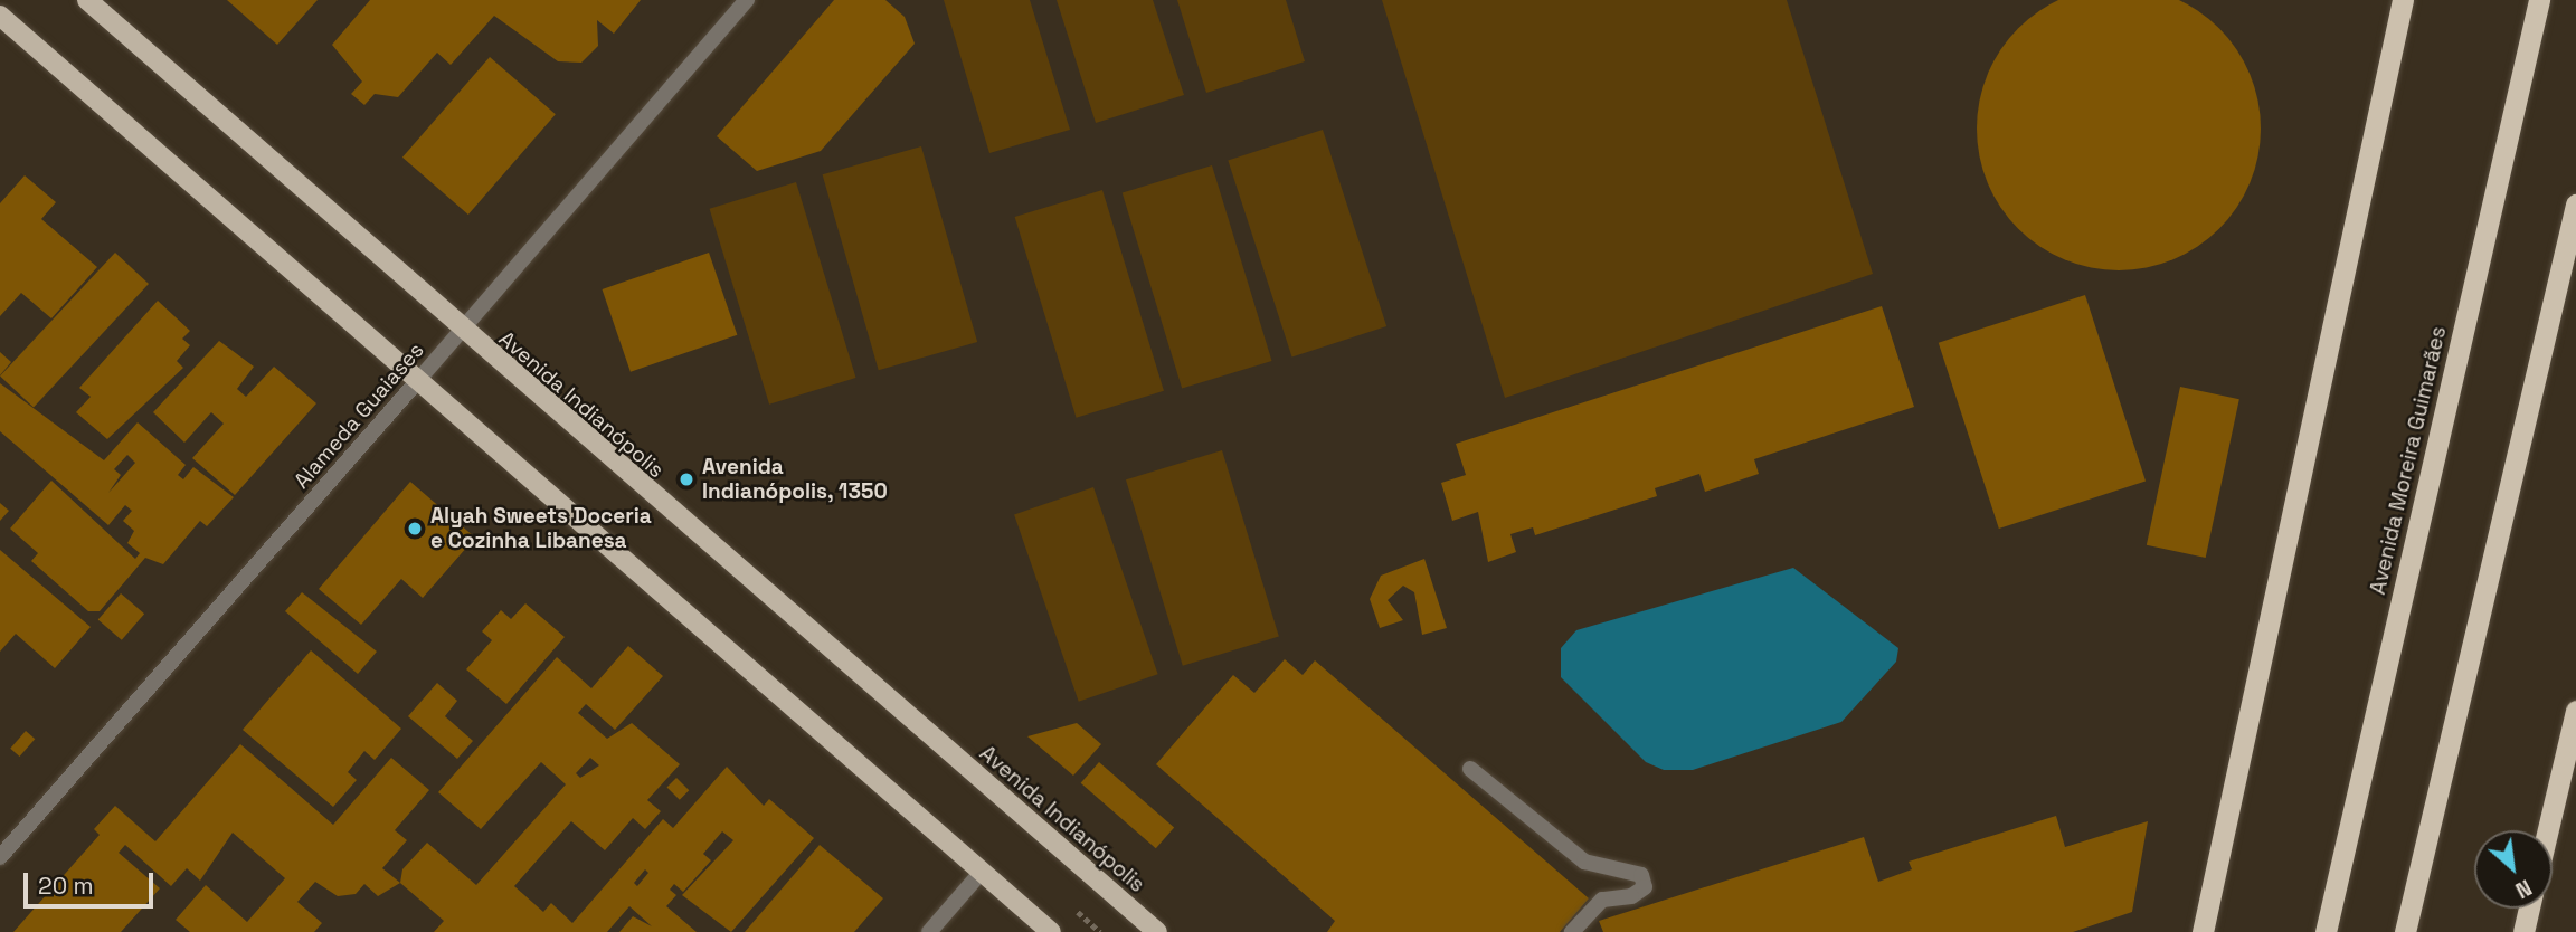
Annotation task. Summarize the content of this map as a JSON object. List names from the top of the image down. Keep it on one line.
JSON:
{"streets":{"highway":["Avenida Moreira Guimarães"],"main road":["Avenida Indianópolis"],"street":["Alameda Guaiases"]},"crossings":[["Avenida Indianópolis","Alameda Guaiases"]],"places":["Avenida Indianópolis, 1350","Alyah Sweets Doceria e Cozinha Libanesa"],"scale_bar":"20 m","north":"bottom right"}
